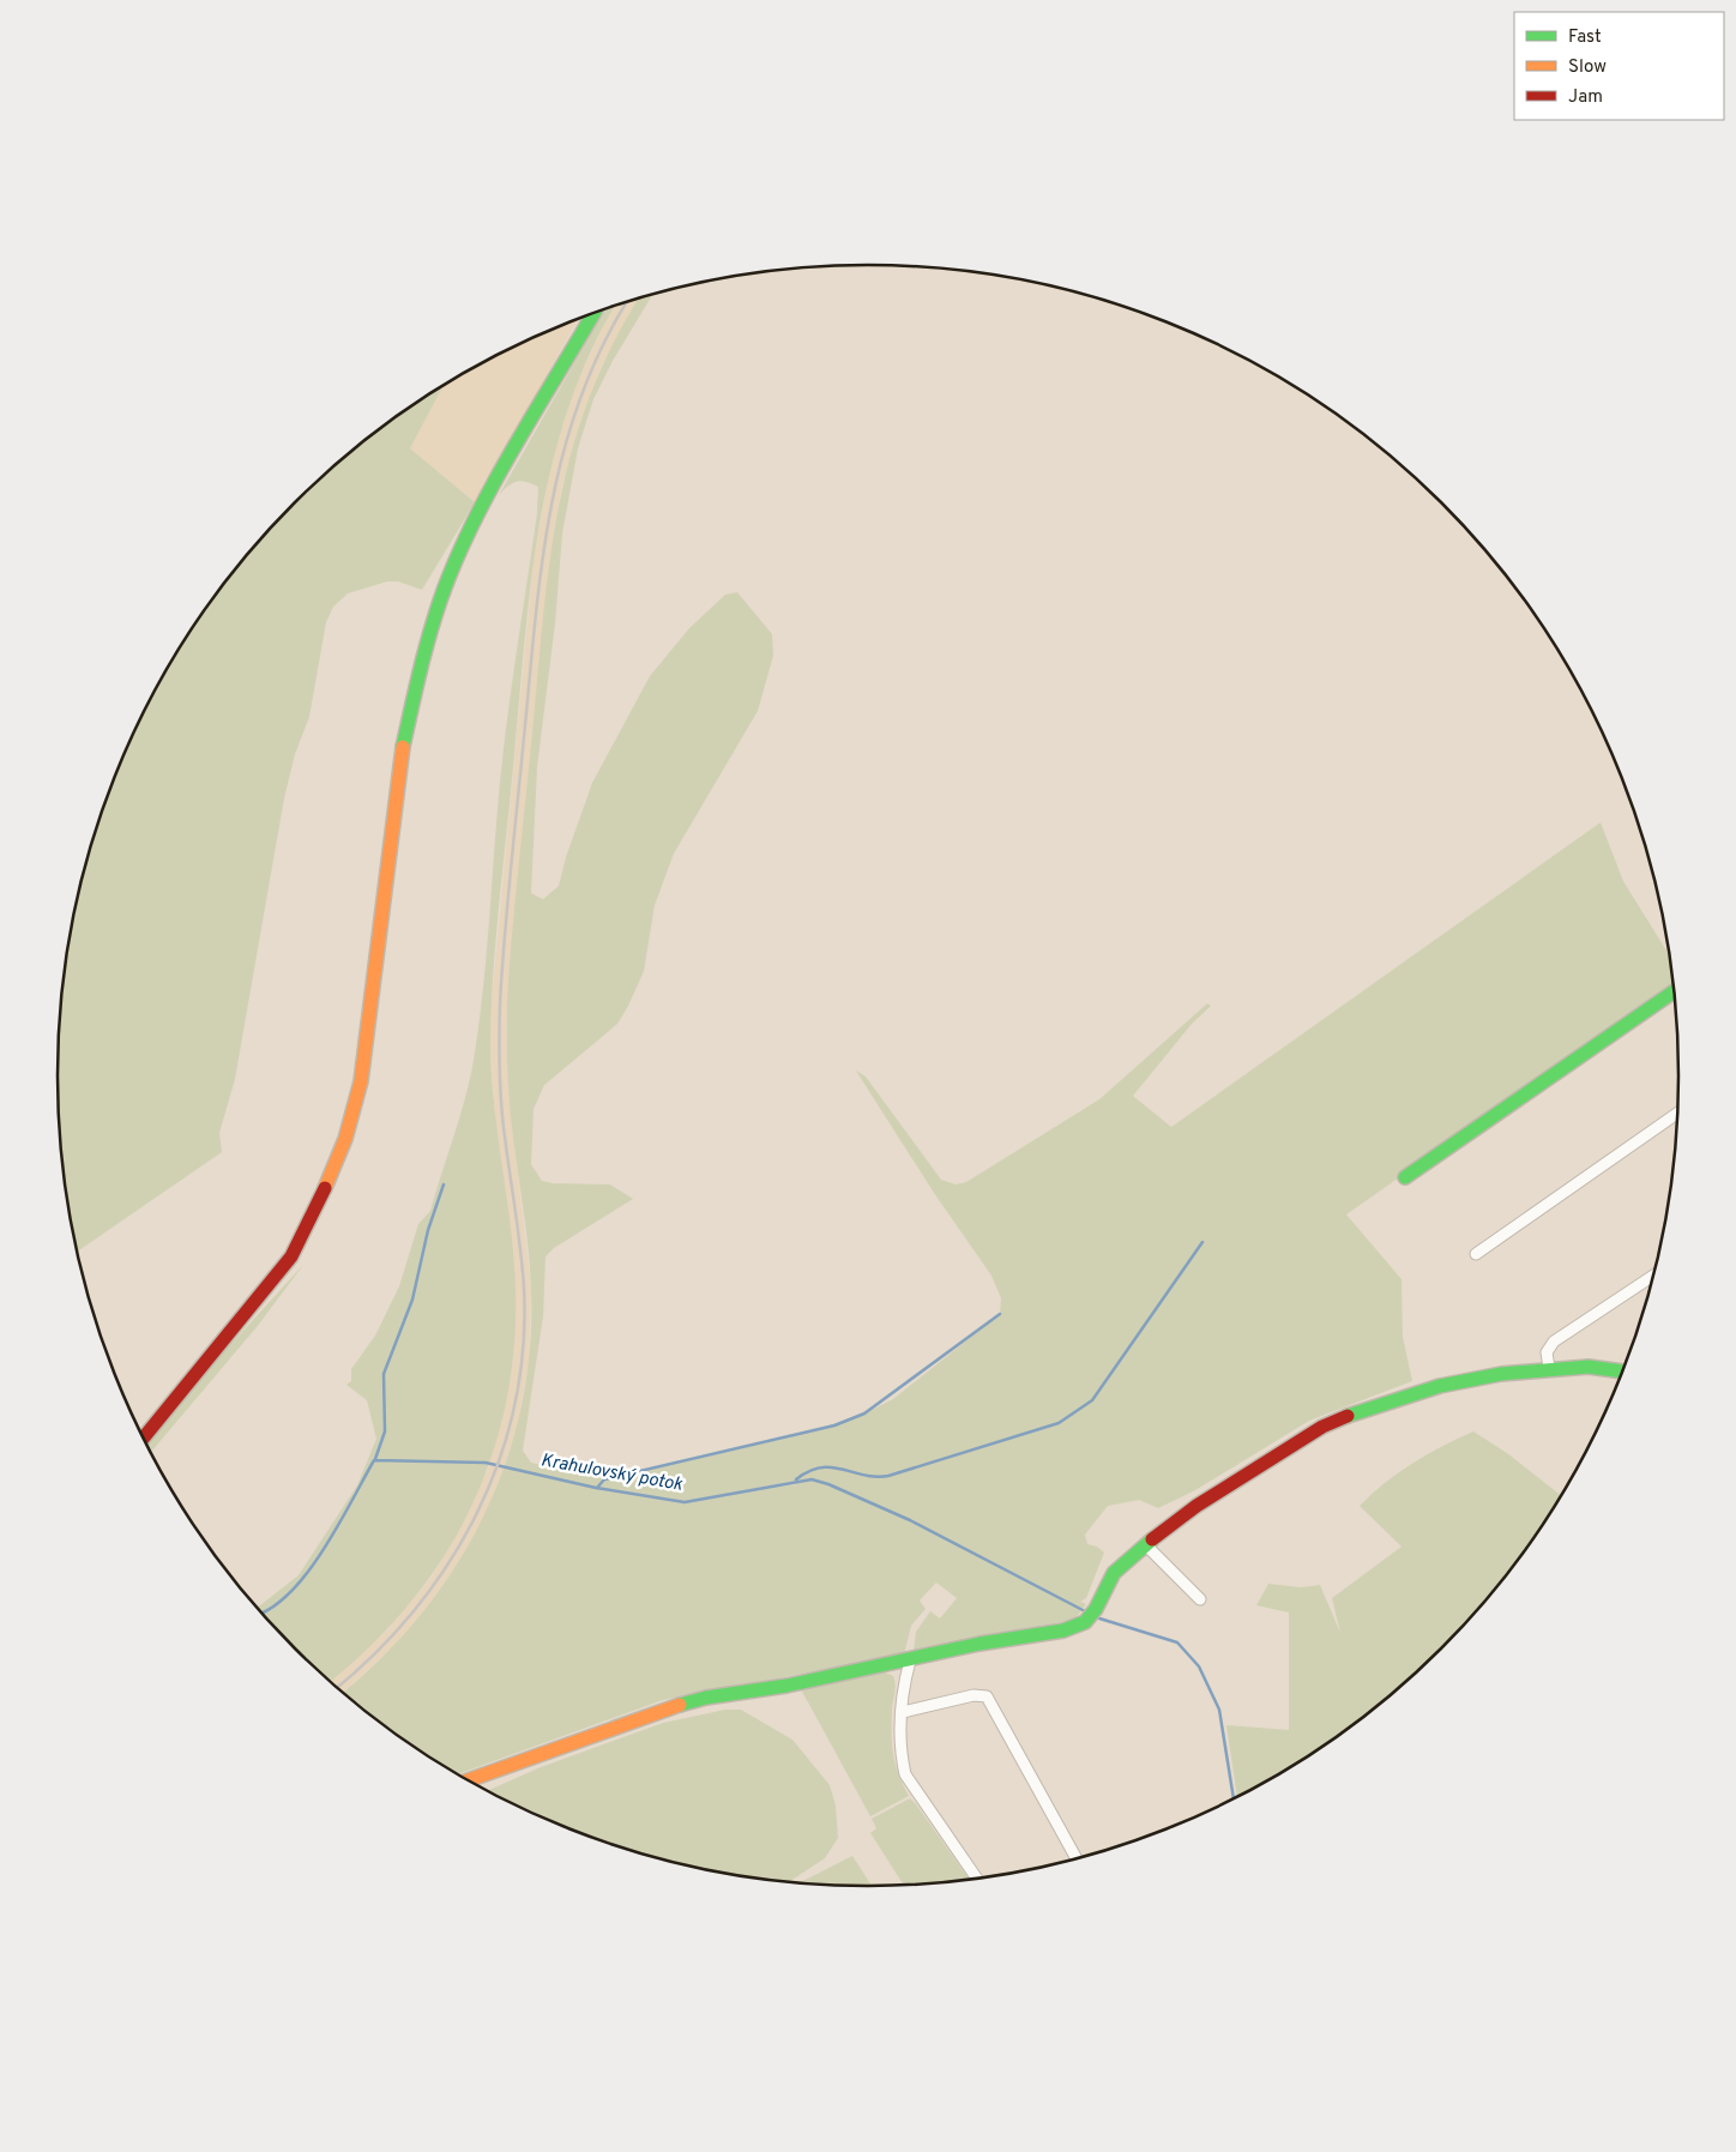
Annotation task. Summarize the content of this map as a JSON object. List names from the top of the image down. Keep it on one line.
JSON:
{"water":["Krahulovský potok"],"legend":["Fast","Slow","Jam"]}
